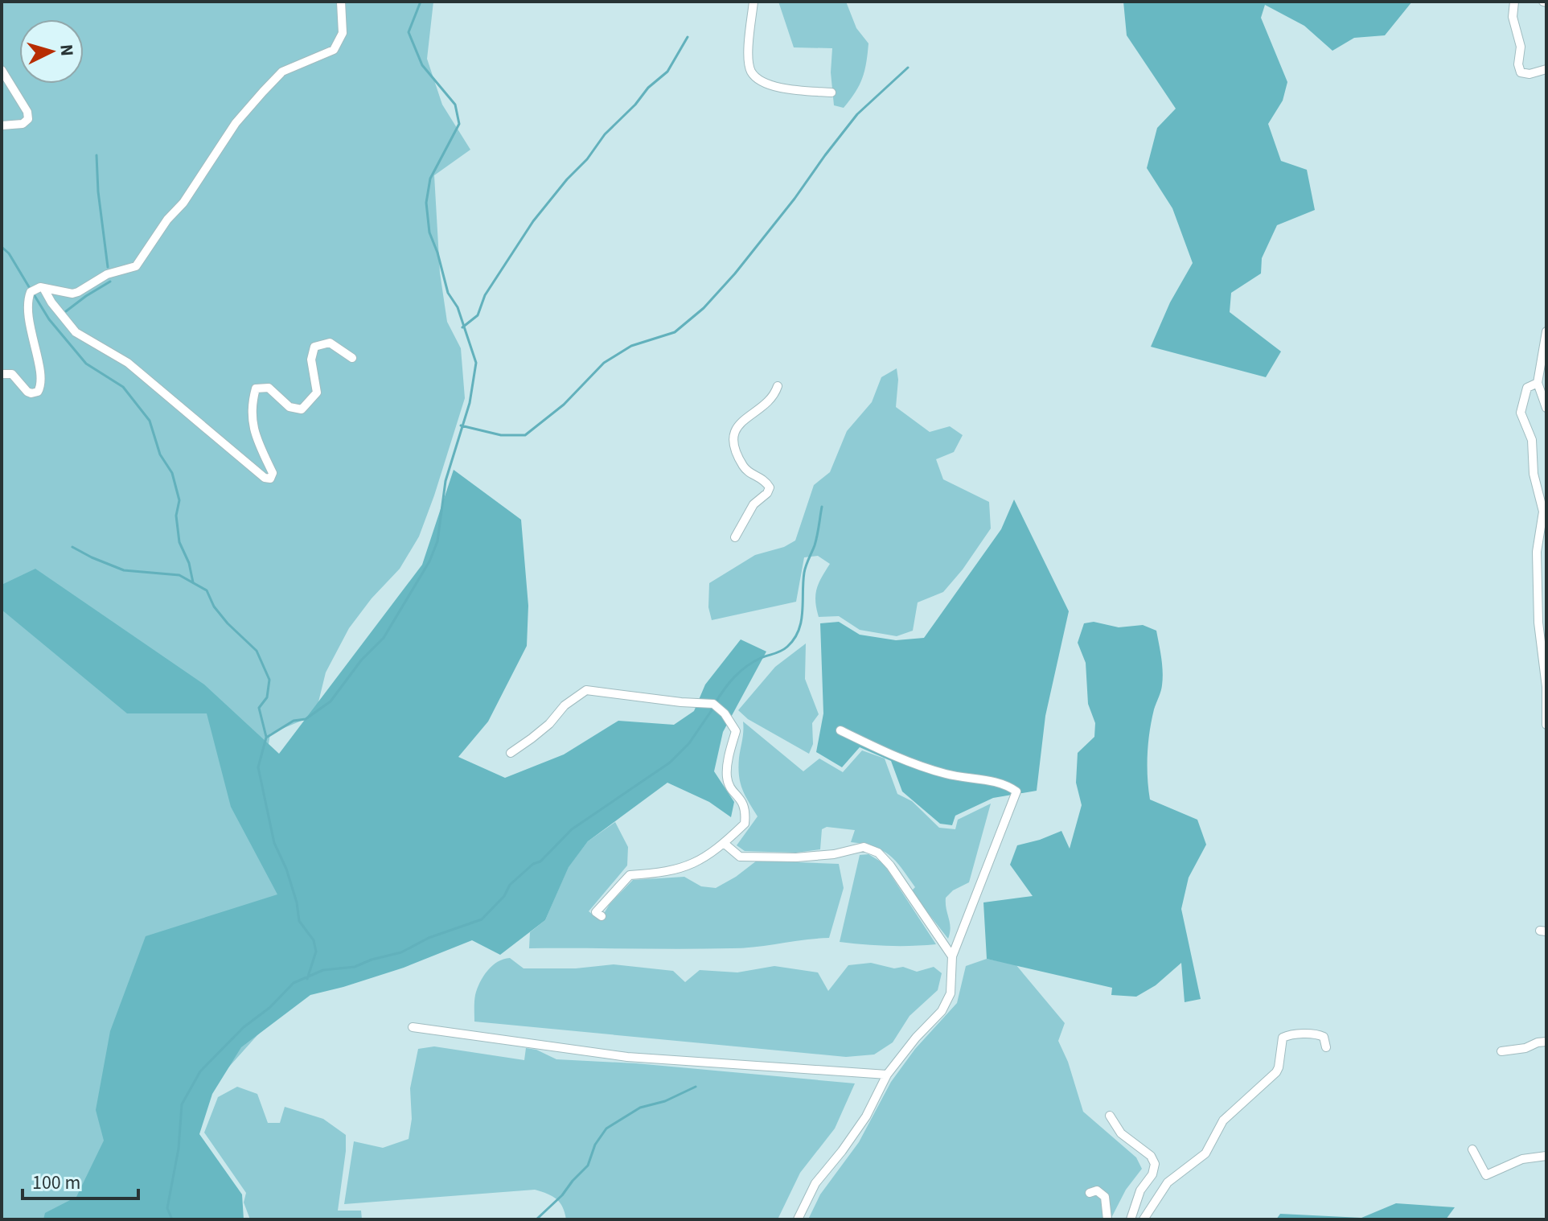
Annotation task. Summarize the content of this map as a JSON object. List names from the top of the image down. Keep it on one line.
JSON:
{"scale_bar":"100 m","north":"right"}
